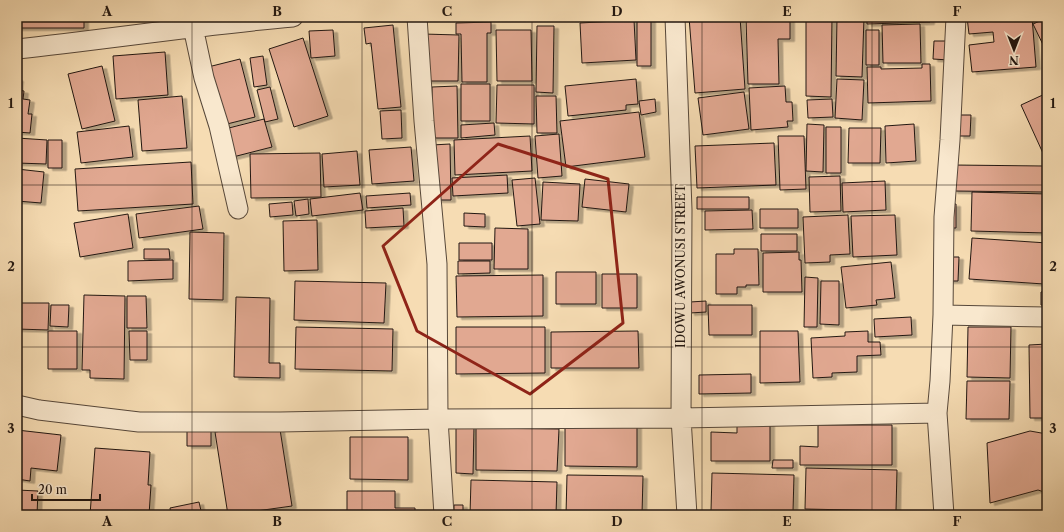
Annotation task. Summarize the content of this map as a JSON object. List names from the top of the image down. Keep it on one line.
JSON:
{"streets":{"street":["IDOWU AWONUSI STREET"]},"scale_bar":"20 m","north":"bottom","grid":{"columns":["A","B","C","D","E","F"],"rows":["1","2","3"]}}
